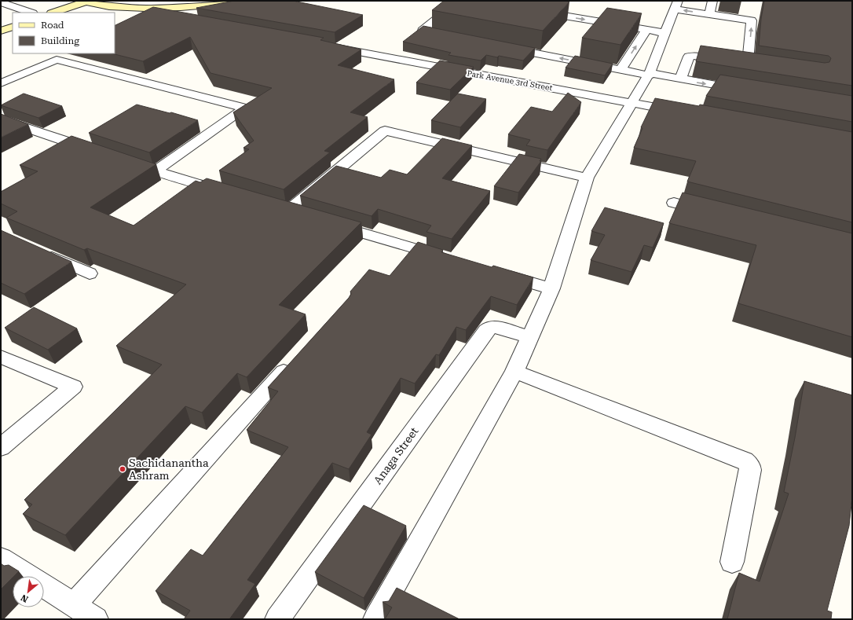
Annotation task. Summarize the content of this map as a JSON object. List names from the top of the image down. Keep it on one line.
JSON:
{"streets":{"street":["Park Avenue 3rd Street","Anaga Street"]},"places":["Sachidanantha Ashram"],"legend":["Road","Building"],"north":"bottom left"}
